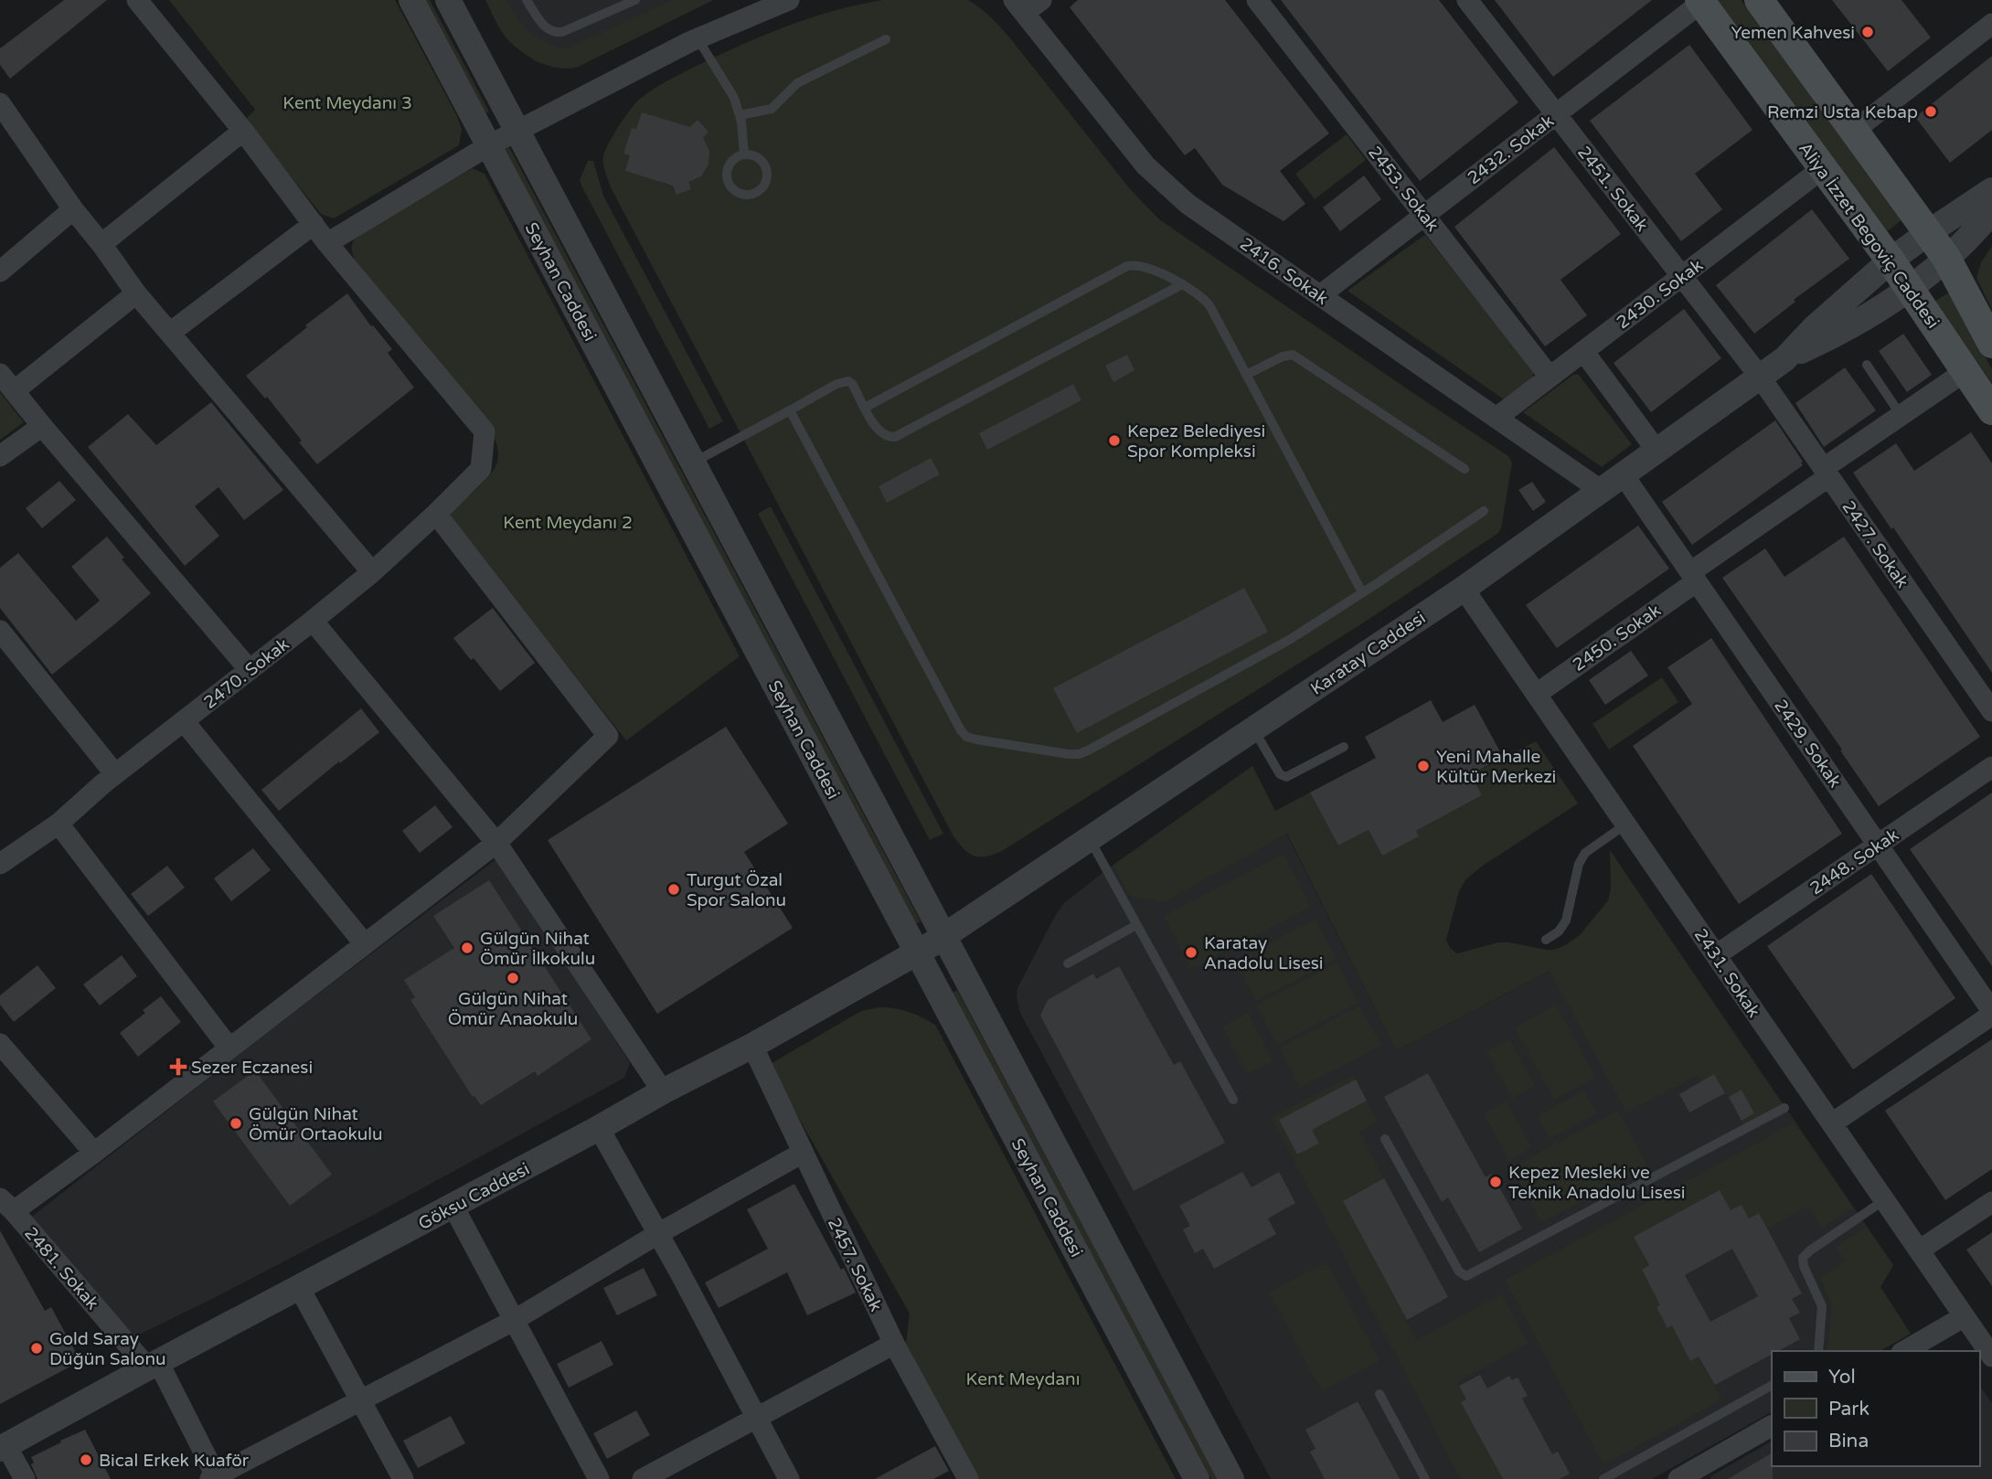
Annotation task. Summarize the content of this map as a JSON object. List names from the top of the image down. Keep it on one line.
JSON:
{"streets":{"main road":["Aliya İzzet Begoviç Caddesi"],"street":["2432. Sokak","2453. Sokak","2451. Sokak","2416. Sokak","Seyhan Caddesi","2430. Sokak","2427. Sokak","2450. Sokak","Karatay Caddesi","2470. Sokak","2429. Sokak","2448. Sokak","2431. Sokak","Göksu Caddesi","2457. Sokak","2481. Sokak"]},"crossings":[["2432. Sokak","2453. Sokak"],["2432. Sokak","2451. Sokak"],["2432. Sokak","Aliya İzzet Begoviç Caddesi"],["2432. Sokak","2416. Sokak"],["2453. Sokak","2430. Sokak"],["2451. Sokak","2430. Sokak"],["2451. Sokak","2427. Sokak"],["2451. Sokak","Karatay Caddesi"],["Aliya İzzet Begoviç Caddesi","2430. Sokak"],["Aliya İzzet Begoviç Caddesi","2450. Sokak"],["Aliya İzzet Begoviç Caddesi","Karatay Caddesi"],["2416. Sokak","2430. Sokak"],["2416. Sokak","Karatay Caddesi"],["Seyhan Caddesi","Karatay Caddesi"],["Seyhan Caddesi","Göksu Caddesi"],["2427. Sokak","2450. Sokak"],["2427. Sokak","Karatay Caddesi"],["2450. Sokak","2429. Sokak"],["2450. Sokak","2431. Sokak"],["Karatay Caddesi","2429. Sokak"],["Karatay Caddesi","2431. Sokak"],["Karatay Caddesi","Göksu Caddesi"],["2429. Sokak","2448. Sokak"],["2448. Sokak","2431. Sokak"],["Göksu Caddesi","2457. Sokak"],["Göksu Caddesi","2481. Sokak"]],"parks":["Kent Meydanı 3","Kent Meydanı 2","Kent Meydanı"],"places":{"other":["Yemen Kahvesi","Remzi Usta Kebap","Kepez Belediyesi Spor Kompleksi","Yeni Mahalle Kültür Merkezi","Turgut Özal Spor Salonu","Gülgün Nihat Ömür İlkokulu","Karatay Anadolu Lisesi","Gülgün Nihat Ömür Anaokulu","Gülgün Nihat Ömür Ortaokulu","Kepez Mesleki ve Teknik Anadolu Lisesi","Gold Saray Düğün Salonu","Bical Erkek Kuaför"],"health":["Sezer Eczanesi"]},"legend":["Yol","Park","Bina"]}
